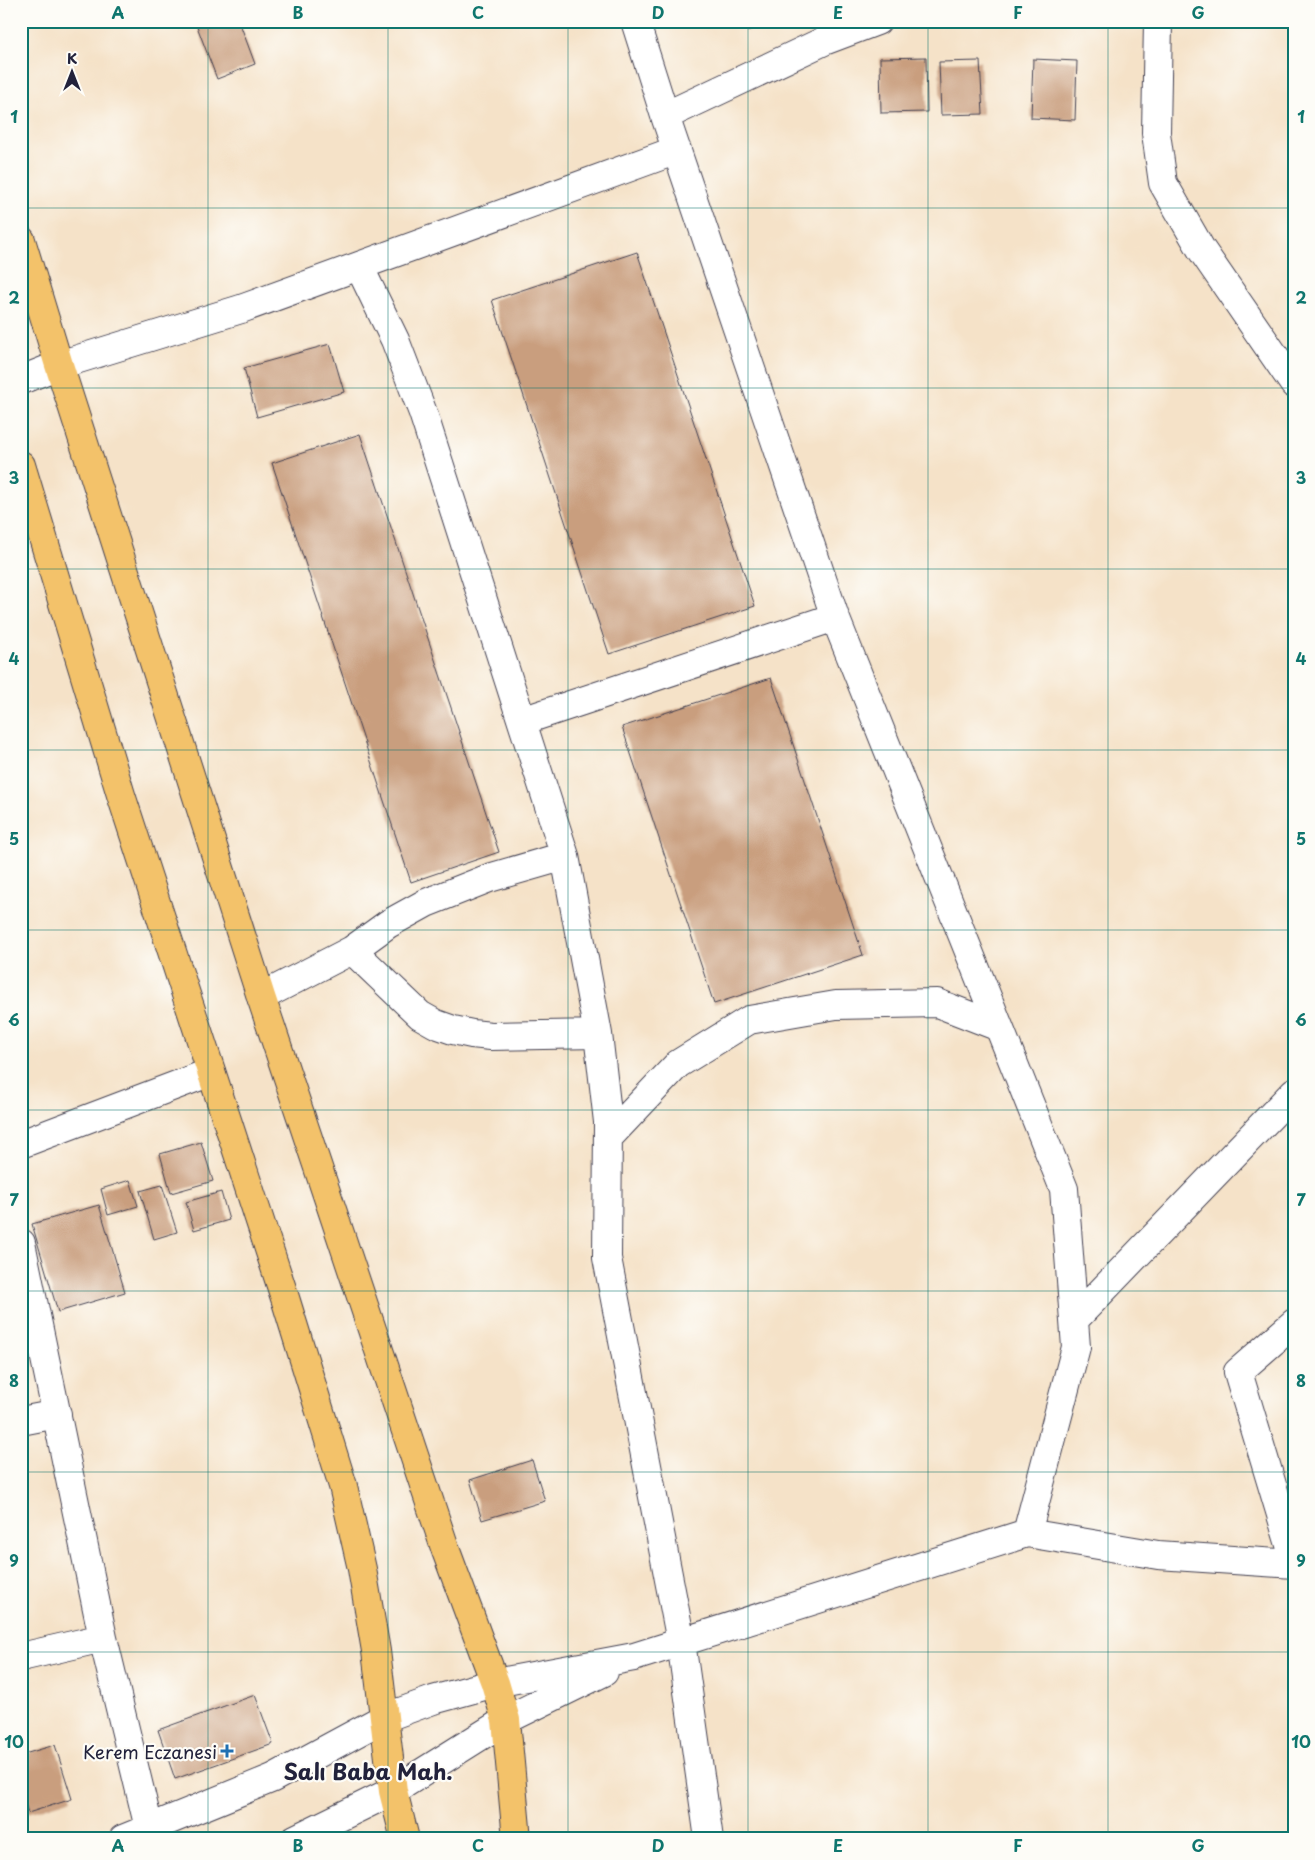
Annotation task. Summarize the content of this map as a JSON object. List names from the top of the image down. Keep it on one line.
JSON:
{"districts":["Salı Baba Mah."],"places":{"health":["Kerem Eczanesi"]},"north":"top","grid":{"columns":["A","B","C","D","E","F","G"],"rows":["1","2","3","4","5","6","7","8","9","10"]}}
